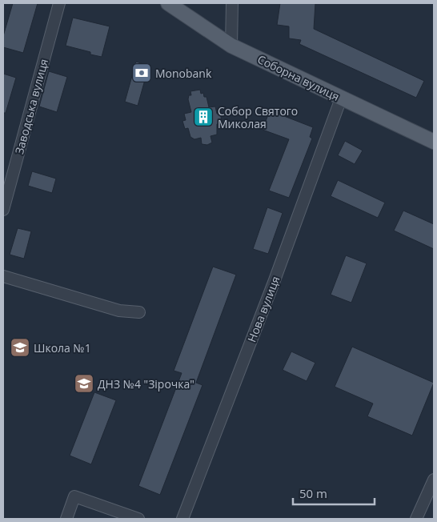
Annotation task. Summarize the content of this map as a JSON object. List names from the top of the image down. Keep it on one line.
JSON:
{"streets":{"main road":["Соборна вулиця"],"street":["Заводська вулиця","Нова вулиця"]},"crossings":[["Соборна вулиця","Нова вулиця"]],"places":{"bank":["Monobank"],"building":["Собор Святого Миколая"],"school or university":["Школа №1","ДНЗ №4 \"Зірочка\""]},"scale_bar":"50 m"}
